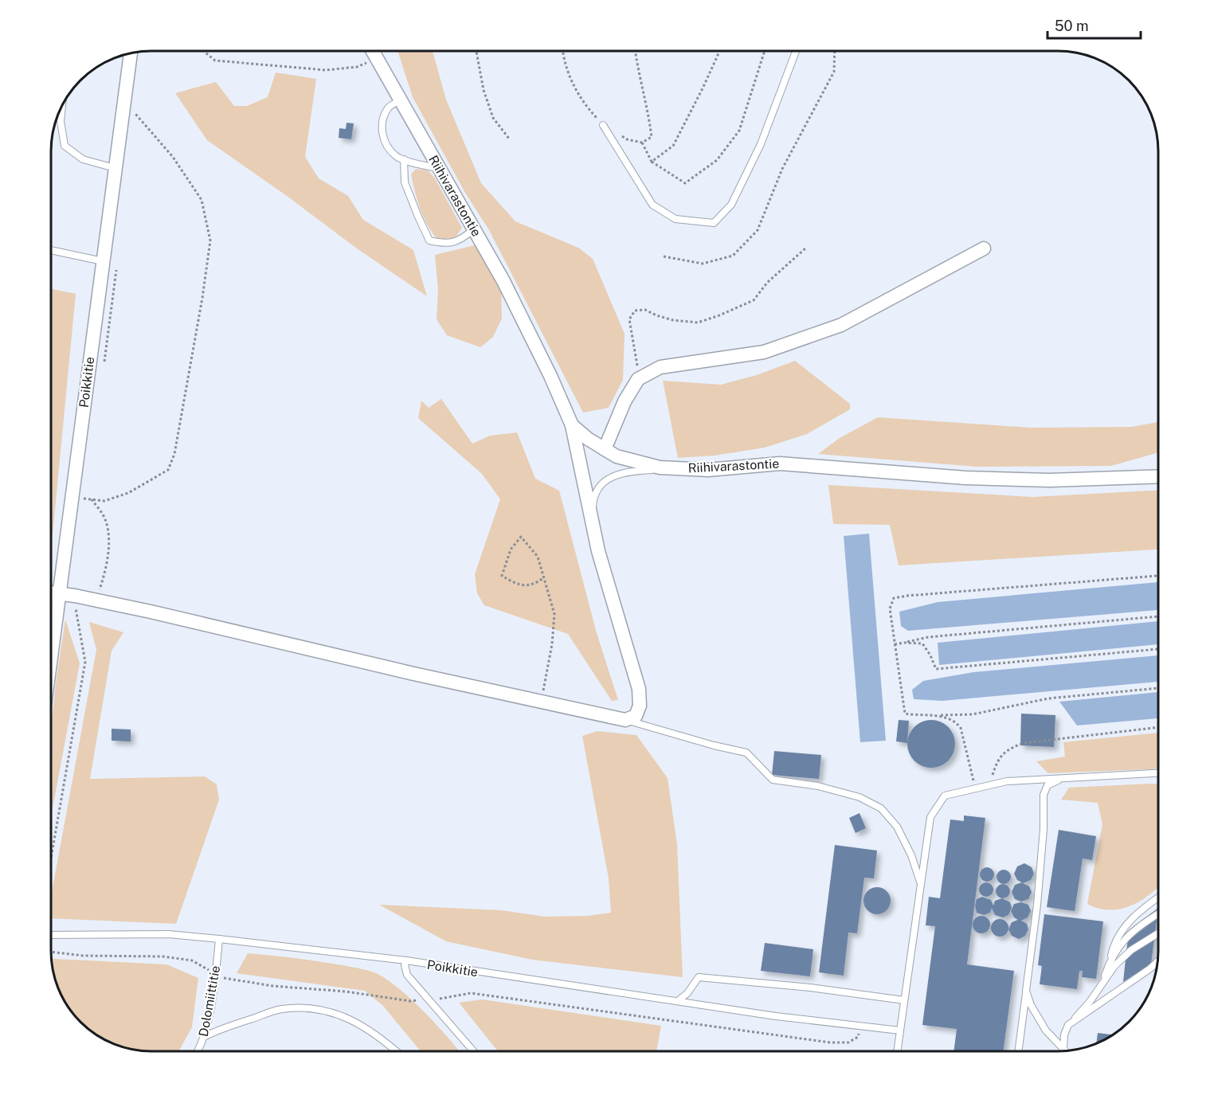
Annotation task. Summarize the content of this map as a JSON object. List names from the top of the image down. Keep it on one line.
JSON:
{"streets":{"street":["Riihivarastontie","Poikkitie"],"lane":["Dolomiittitie"]},"crossings":[["Poikkitie","Dolomiittitie"]],"scale_bar":"50 m"}
